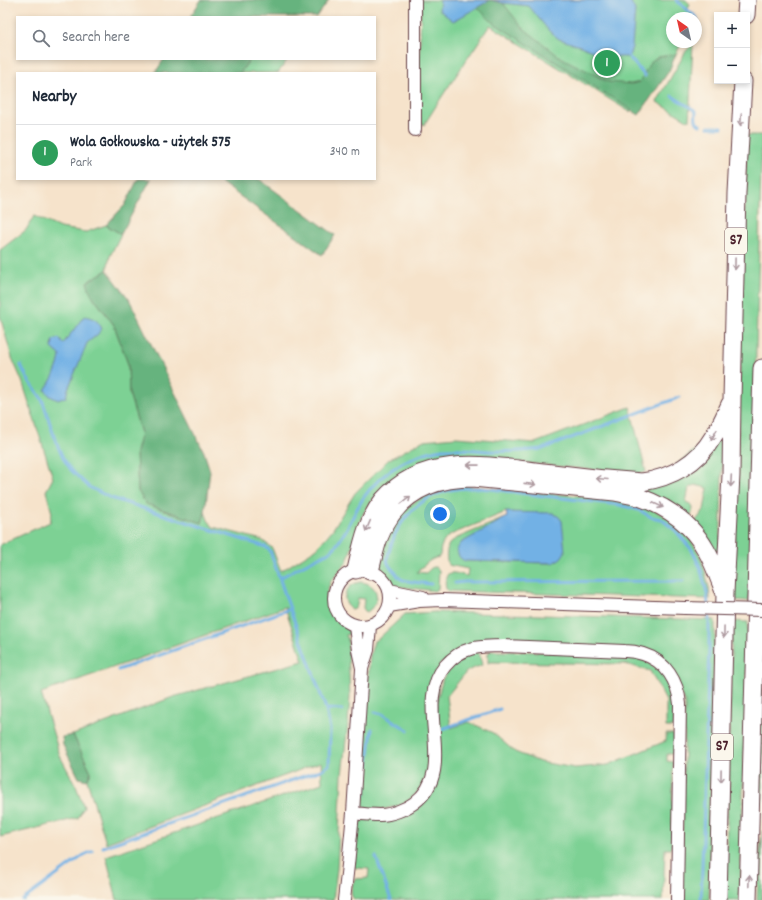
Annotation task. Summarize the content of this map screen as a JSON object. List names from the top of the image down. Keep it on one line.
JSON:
{"streets":{"highway":["S7"]},"north":"top left","page":{"map_buttons":["+","−"],"search":"Search here","pins":"1","heading":"Nearby","list":[{"mark":"1","name":"Wola Gołkowska - użytek 575","note":"Park","value":"340 m"}]}}
